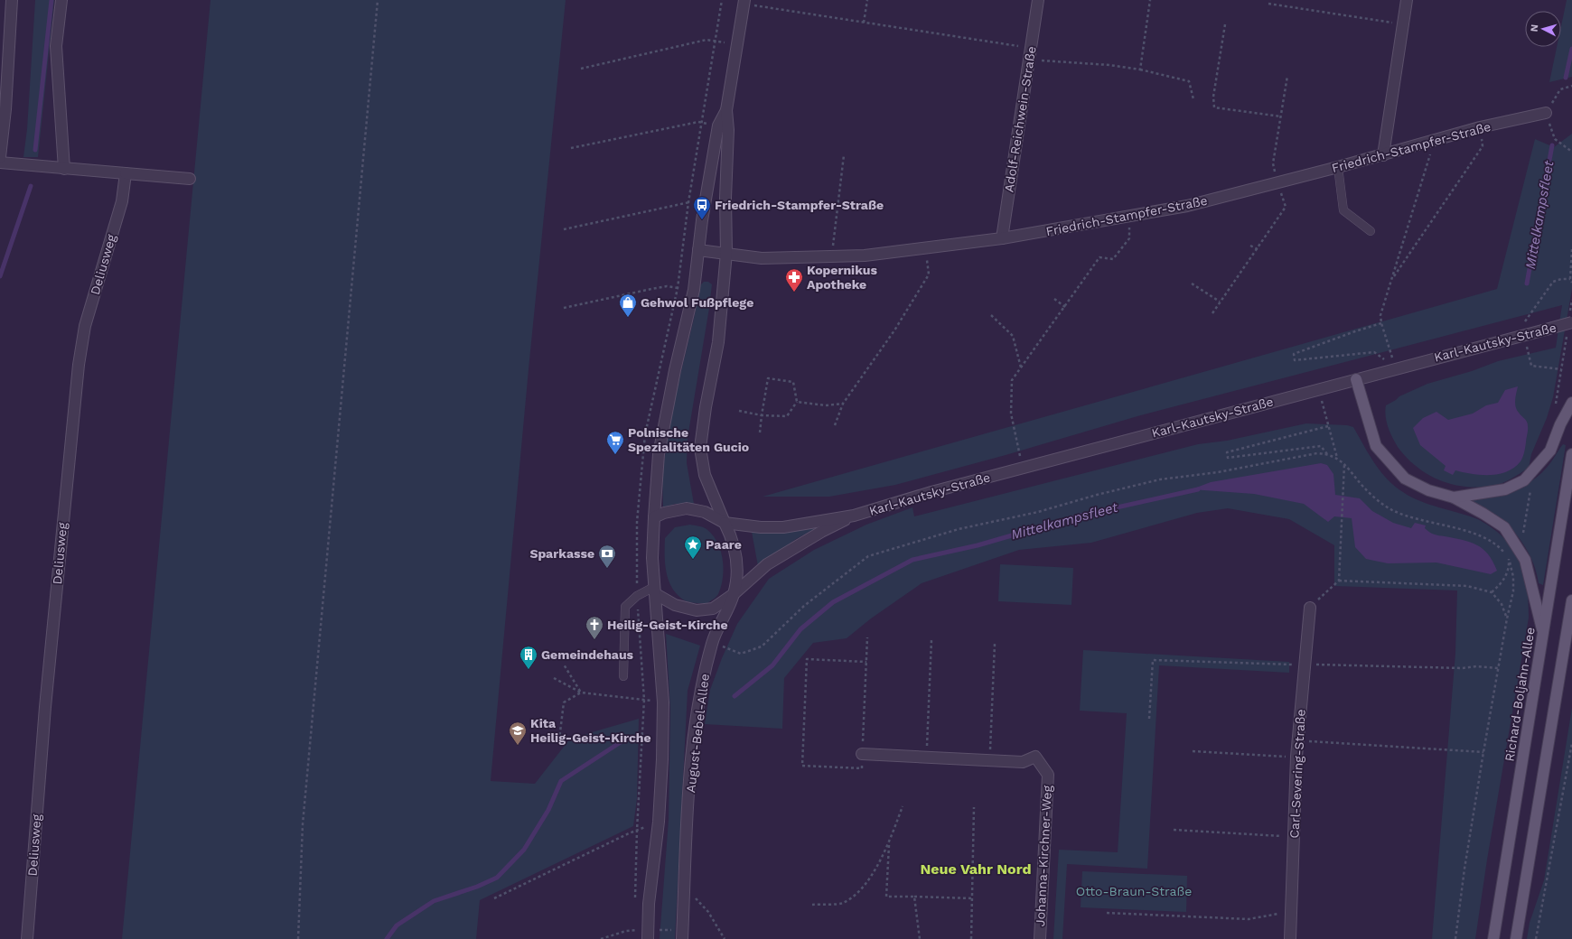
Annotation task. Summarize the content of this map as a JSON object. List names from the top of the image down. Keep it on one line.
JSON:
{"streets":{"main road":["Richard-Boljahn-Allee"],"street":["Adolf-Reichwein-Straße","Friedrich-Stampfer-Straße","Deliusweg","Karl-Kautsky-Straße","August-Bebel-Allee","Carl-Severing-Straße","Johanna-Kirchner-Weg"]},"crossings":[["Adolf-Reichwein-Straße","Friedrich-Stampfer-Straße"],["Karl-Kautsky-Straße","August-Bebel-Allee"]],"districts":["Neue Vahr Nord"],"water":["Mittelkampsfleet"],"parks":["Otto-Braun-Straße"],"places":{"bus stop":["Friedrich-Stampfer-Straße"],"pharmacy":["Kopernikus Apotheke"],"shop":["Gehwol Fußpflege"],"supermarket":["Polnische Spezialitäten Gucio"],"place":["Paare"],"bank":["Sparkasse"],"church":["Heilig-Geist-Kirche"],"building":["Gemeindehaus"],"school or university":["Kita Heilig-Geist-Kirche"]},"north":"left"}
